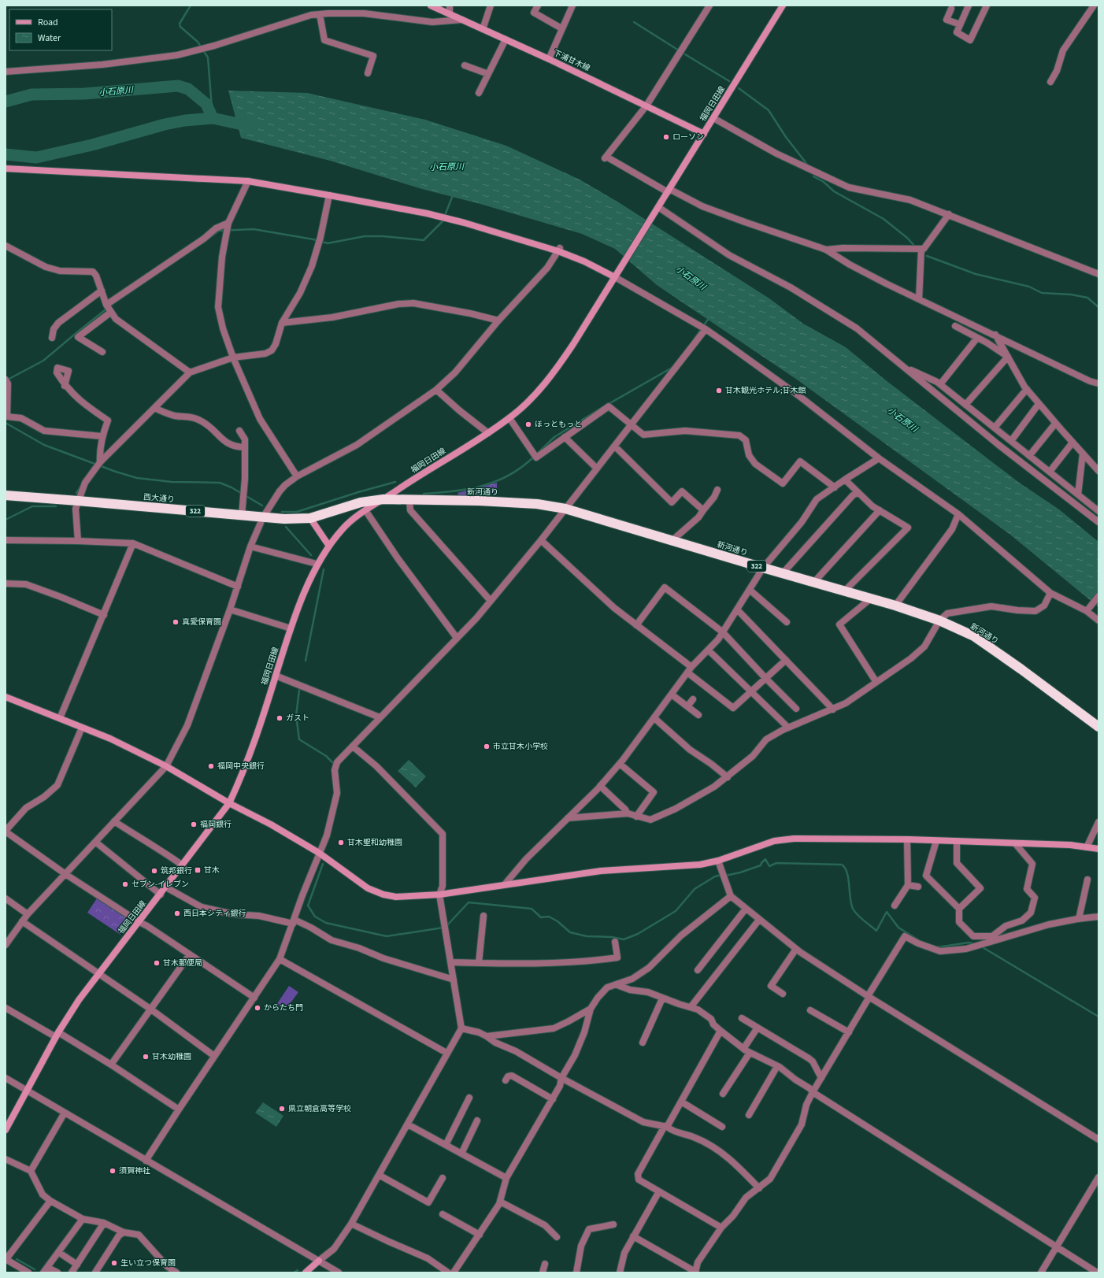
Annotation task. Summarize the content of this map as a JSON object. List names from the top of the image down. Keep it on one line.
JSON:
{"streets":{"highway":["新河通り","西大通り","322"],"street":["下浦甘木線","福岡日田線"]},"crossings":[["下浦甘木線","福岡日田線"],["福岡日田線","新河通り"],["福岡日田線","西大通り"],["新河通り","西大通り"]],"water":["小石原川"],"places":{"other":["ローソン","甘木観光ホテル;甘木館","ほっともっと","真愛保育園","ガスト","市立甘木小学校","福岡中央銀行","福岡銀行","甘木聖和幼稚園","筑邦銀行","セブン-イレブン","西日本シティ銀行","甘木郵便局","からたち門","甘木幼稚園","県立朝倉高等学校","須賀神社","生い立つ保育園"],"transit":["甘木"]},"legend":["Road","Water"]}
